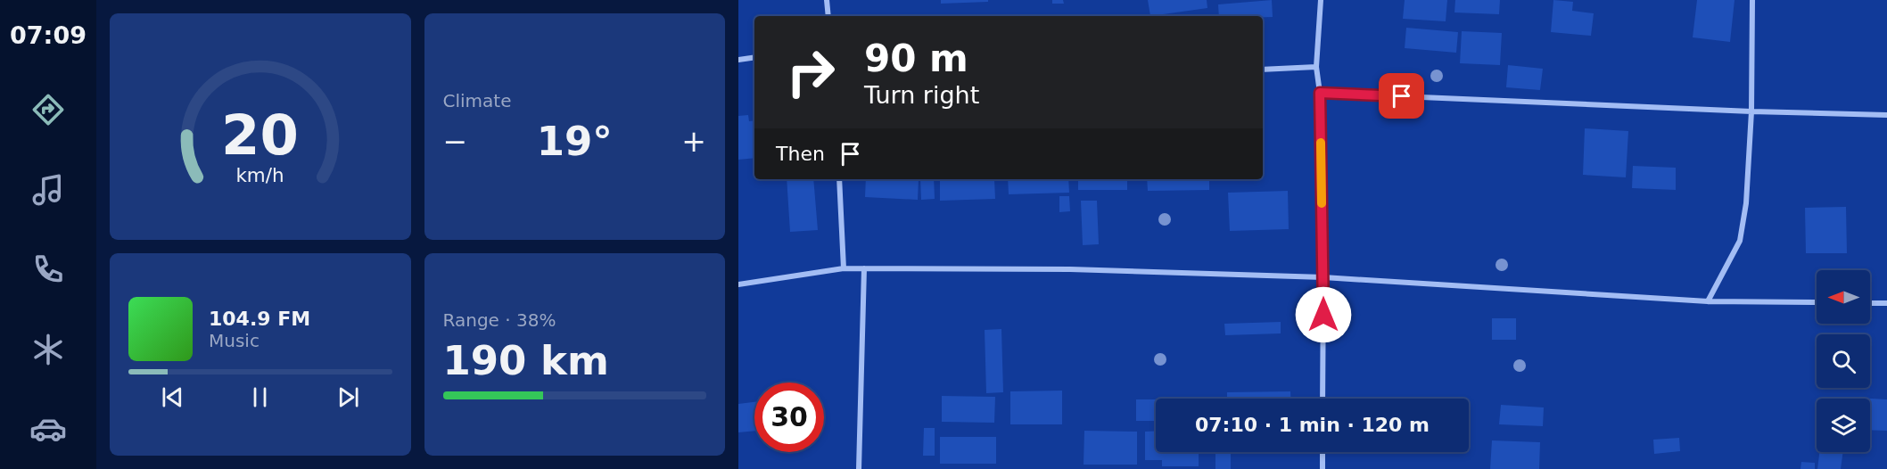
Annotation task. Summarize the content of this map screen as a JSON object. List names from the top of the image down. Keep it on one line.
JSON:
{"north":"left","page":{"tabs":"07:09","tile":["Climate",["Range · 38%","190 km"]],"turn":["90 m","Turn right"],"heat":["−","19°","+"],"then":"Then","song":["104.9 FM","Music"],"limit":"30","trip":"07:10 · 1 min · 120 m","gauge":["20","km/h"]}}
